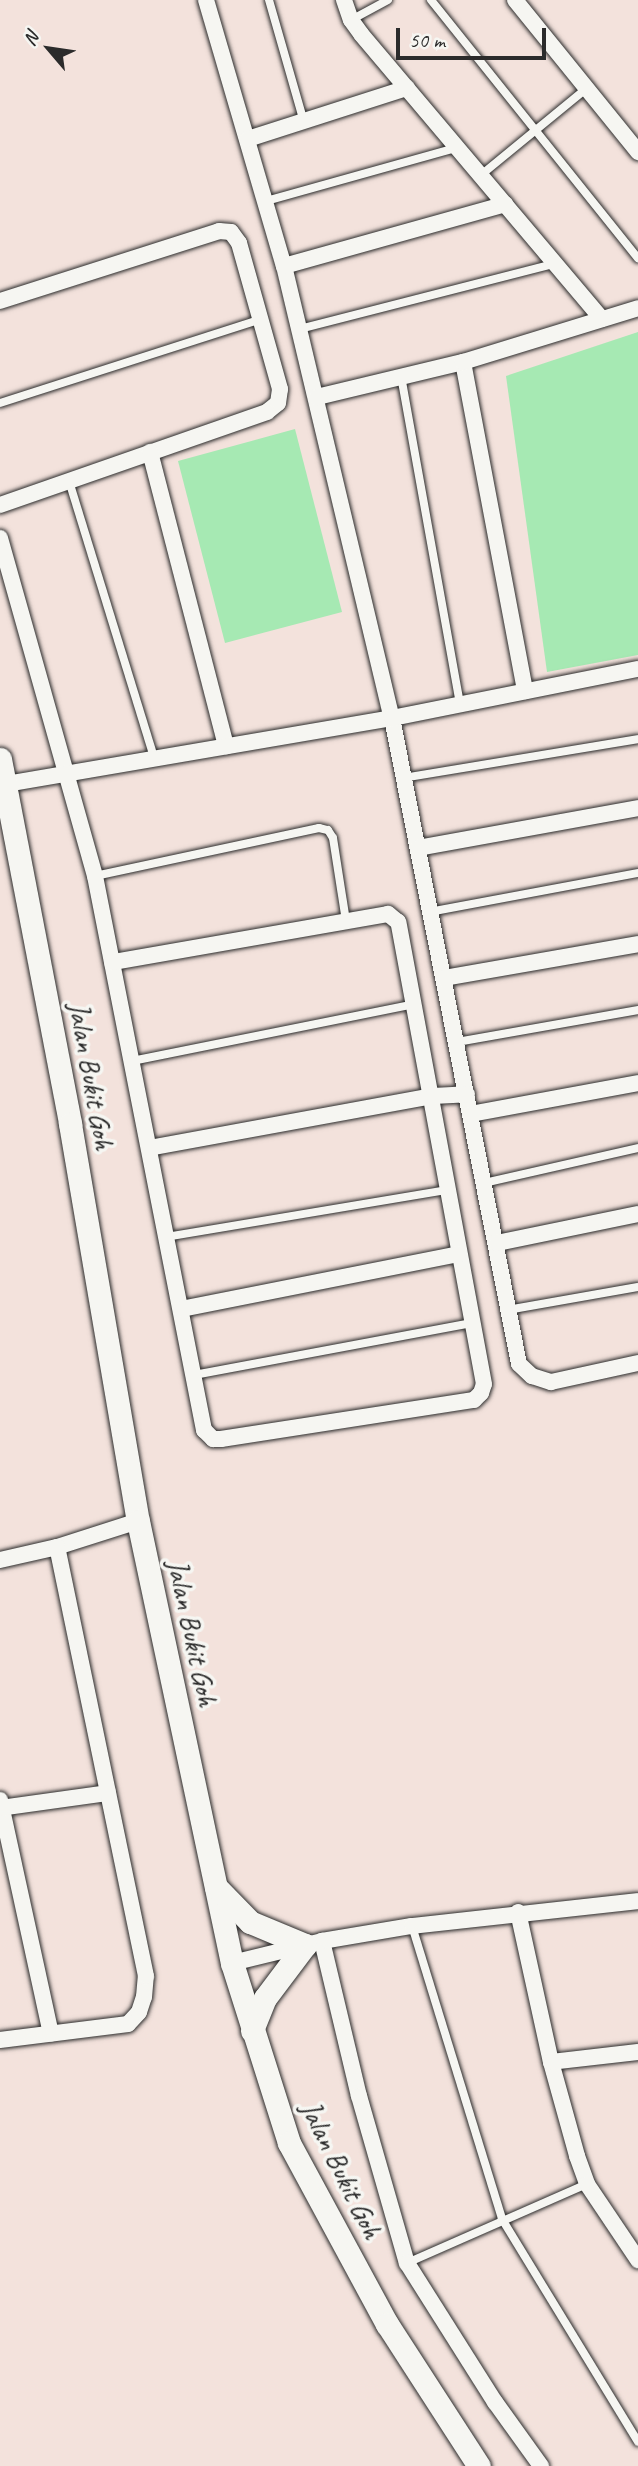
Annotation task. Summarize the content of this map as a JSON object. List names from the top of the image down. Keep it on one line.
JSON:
{"streets":{"main road":["Jalan Bukit Goh"]},"scale_bar":"50 m","north":"top left"}
